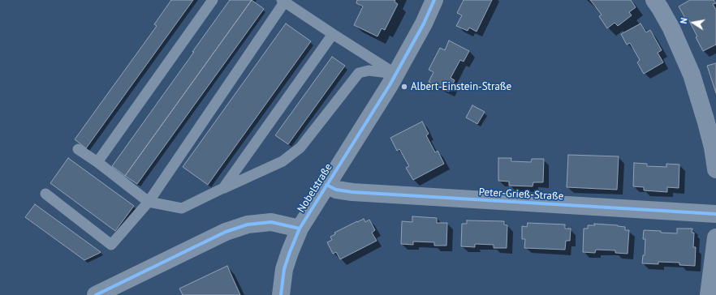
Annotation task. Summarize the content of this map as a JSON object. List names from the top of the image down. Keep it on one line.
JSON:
{"streets":{"street":["Nobelstraße","Peter-Grieß-Straße"]},"crossings":[["Nobelstraße","Peter-Grieß-Straße"]],"places":["Albert-Einstein-Straße"],"north":"left"}
